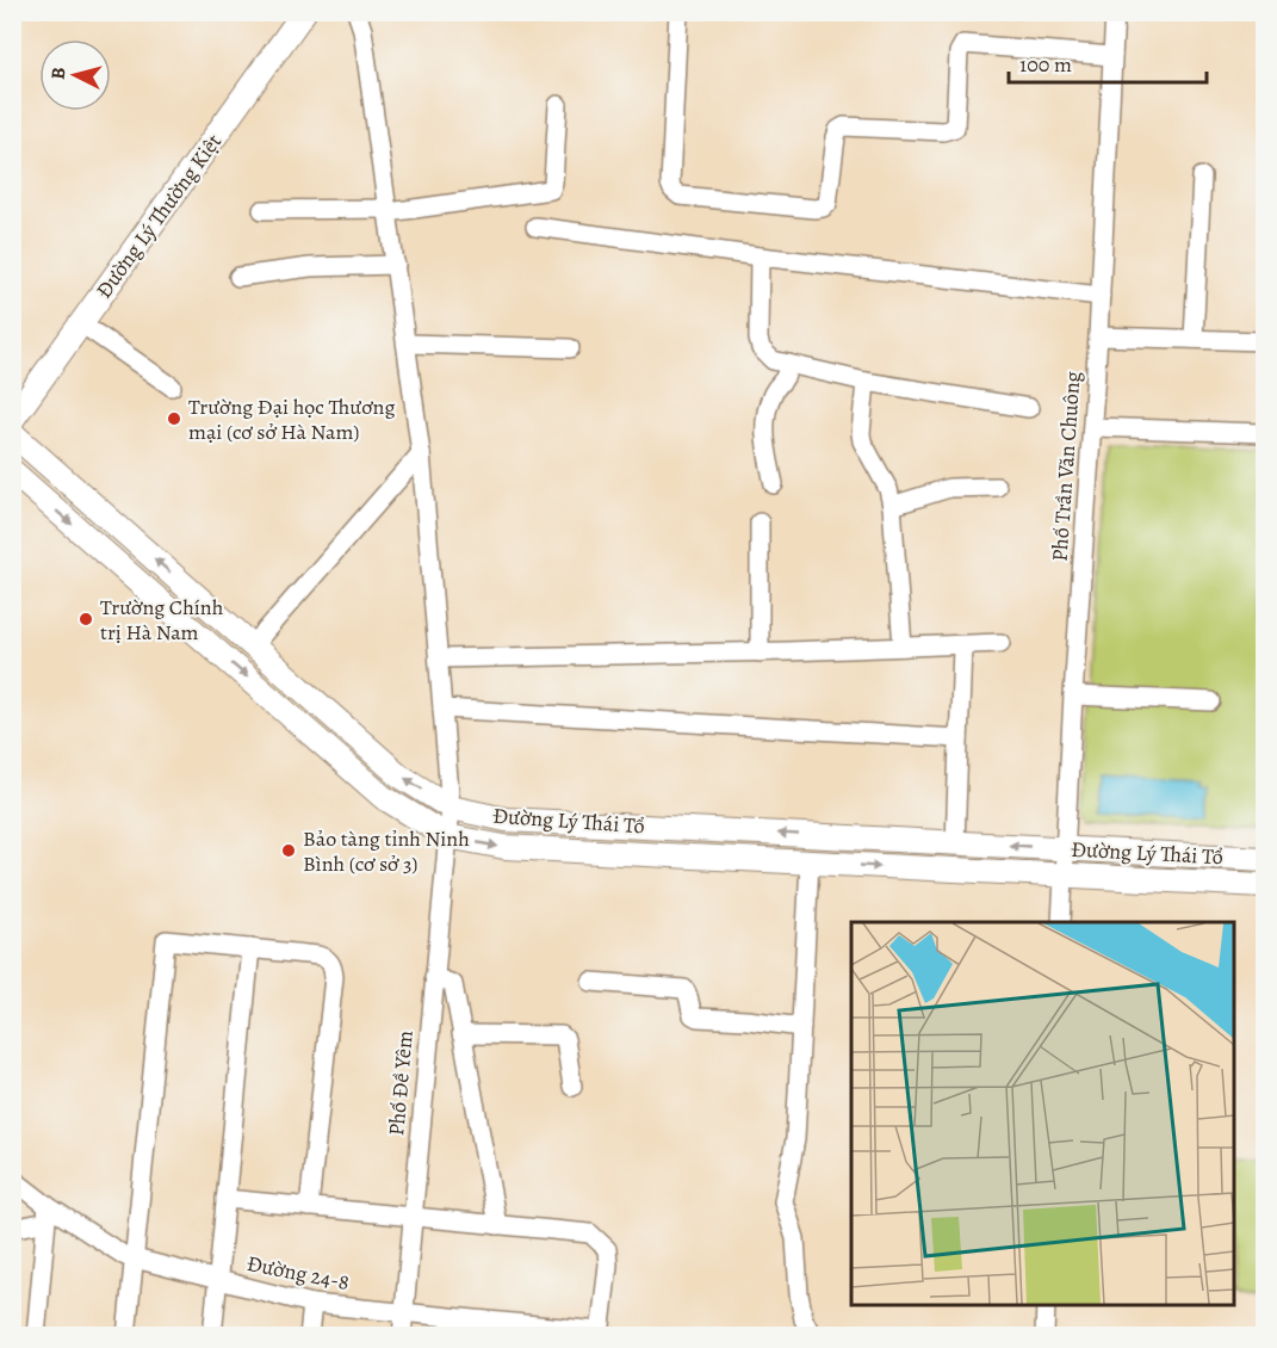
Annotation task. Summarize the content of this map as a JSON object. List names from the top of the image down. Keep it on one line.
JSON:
{"streets":{"main road":["Đường Lý Thường Kiệt","Đường Lý Thái Tổ"],"street":["Phố Trần Văn Chuông","Phố Đề Yêm","Đường 24-8"]},"crossings":[["Phố Trần Văn Chuông","Đường Lý Thái Tổ"],["Đường Lý Thái Tổ","Phố Đề Yêm"],["Phố Đề Yêm","Đường 24-8"]],"places":["Trường Đại học Thương mại (cơ sở Hà Nam)","Trường Chính trị Hà Nam","Bảo tàng tỉnh Ninh Bình (cơ sở 3)"],"scale_bar":"100 m","north":"left"}
